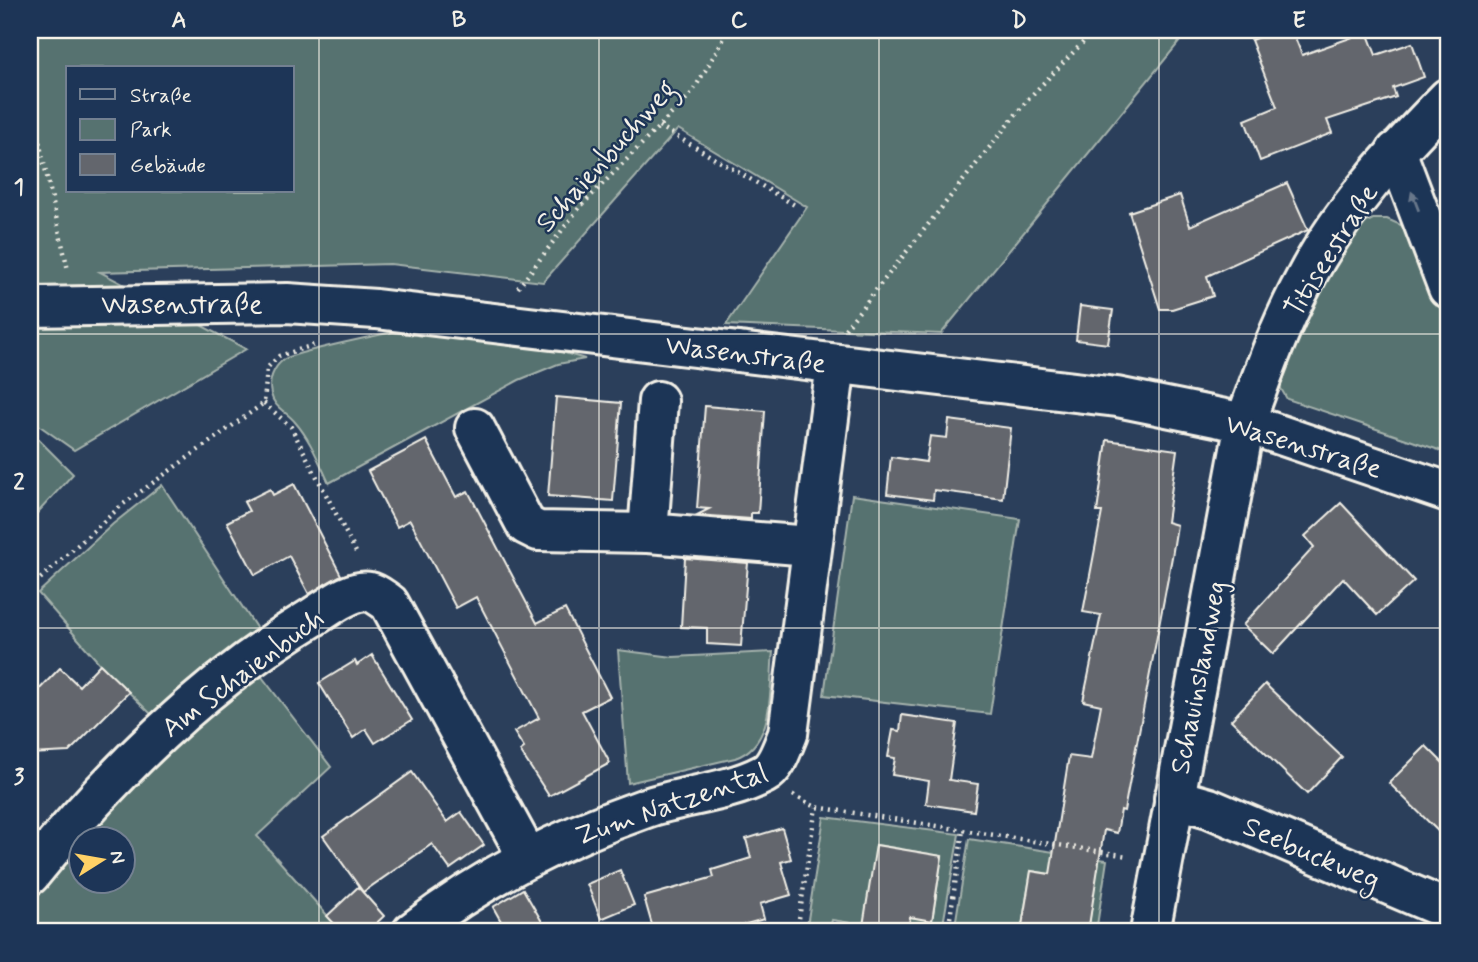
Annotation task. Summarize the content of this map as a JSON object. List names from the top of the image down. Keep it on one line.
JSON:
{"streets":{"street":["Titiseestraße","Wasenstraße","Am Schaienbuch","Schauinslandweg","Zum Natzental","Seebuckweg"],"path":["Schaienbuchweg"]},"crossings":[["Titiseestraße","Wasenstraße"],["Titiseestraße","Schauinslandweg"],["Wasenstraße","Schauinslandweg"],["Wasenstraße","Zum Natzental"],["Schauinslandweg","Seebuckweg"]],"legend":["Straße","Park","Gebäude"],"north":"right","grid":{"columns":["A","B","C","D","E"],"rows":["1","2","3"]}}
